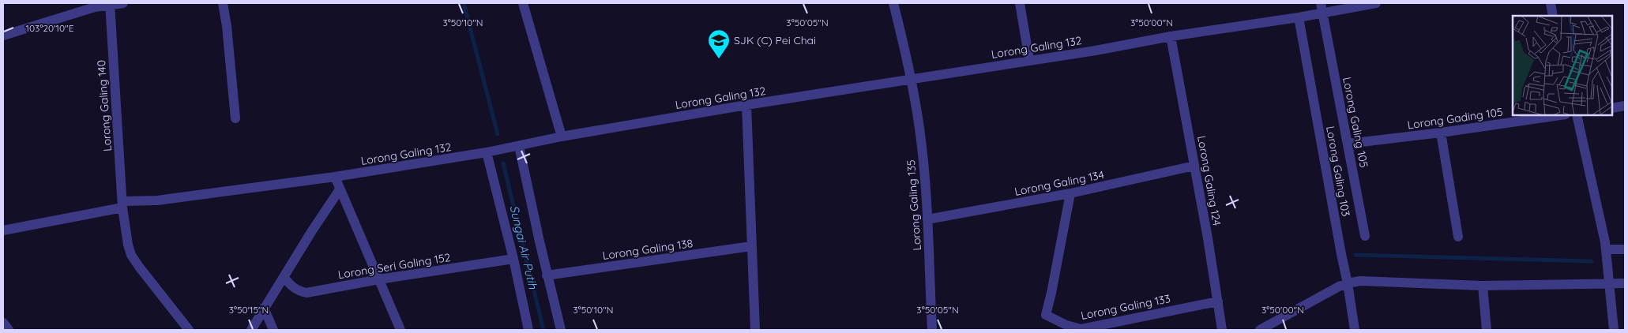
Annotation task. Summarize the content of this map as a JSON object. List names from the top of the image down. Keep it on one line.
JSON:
{"streets":{"street":["Lorong Galing 132","Lorong Galing 140","Lorong Gading 105","Lorong Galing 105","Lorong Galing 103","Lorong Galing 124","Lorong Galing 134","Lorong Galing 135","Lorong Galing 138","Lorong Seri Galing 152","Lorong Galing 133"]},"crossings":[["Lorong Galing 132","Lorong Galing 140"],["Lorong Galing 132","Lorong Galing 105"],["Lorong Galing 132","Lorong Galing 103"],["Lorong Galing 132","Lorong Galing 124"],["Lorong Galing 132","Lorong Galing 135"],["Lorong Gading 105","Lorong Galing 105"],["Lorong Galing 124","Lorong Galing 134"],["Lorong Galing 124","Lorong Galing 133"],["Lorong Galing 134","Lorong Galing 135"],["Lorong Galing 134","Lorong Galing 133"]],"water":["Sungai Air Putih"],"places":{"school or university":["SJK (C) Pei Chai"]},"coordinates":["3°50'10\"N","3°50'05\"N","3°50'00\"N","103°20'10\"E","3°50'15\"N"]}
